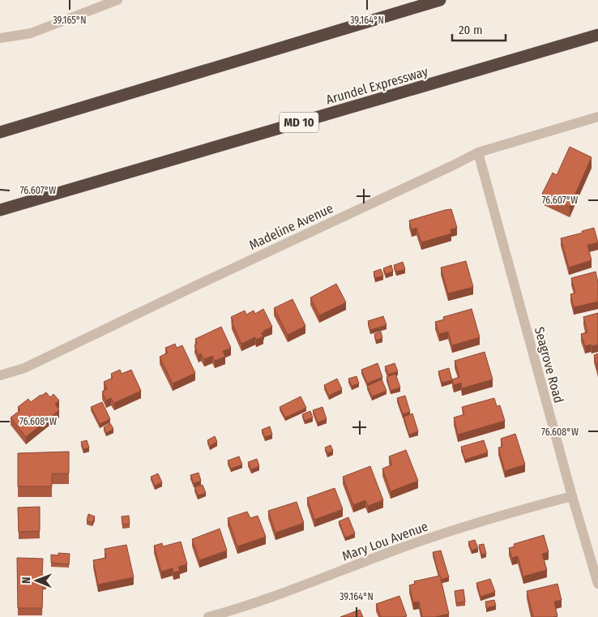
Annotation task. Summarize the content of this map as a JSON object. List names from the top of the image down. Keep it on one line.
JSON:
{"streets":{"highway":["Arundel Expressway","MD 10"],"street":["Madeline Avenue","Seagrove Road","Mary Lou Avenue"]},"crossings":[["Madeline Avenue","Seagrove Road"],["Seagrove Road","Mary Lou Avenue"]],"scale_bar":"20 m","north":"left","coordinates":["39.165°N","39.164°N","76.607°W","76.608°W"]}
